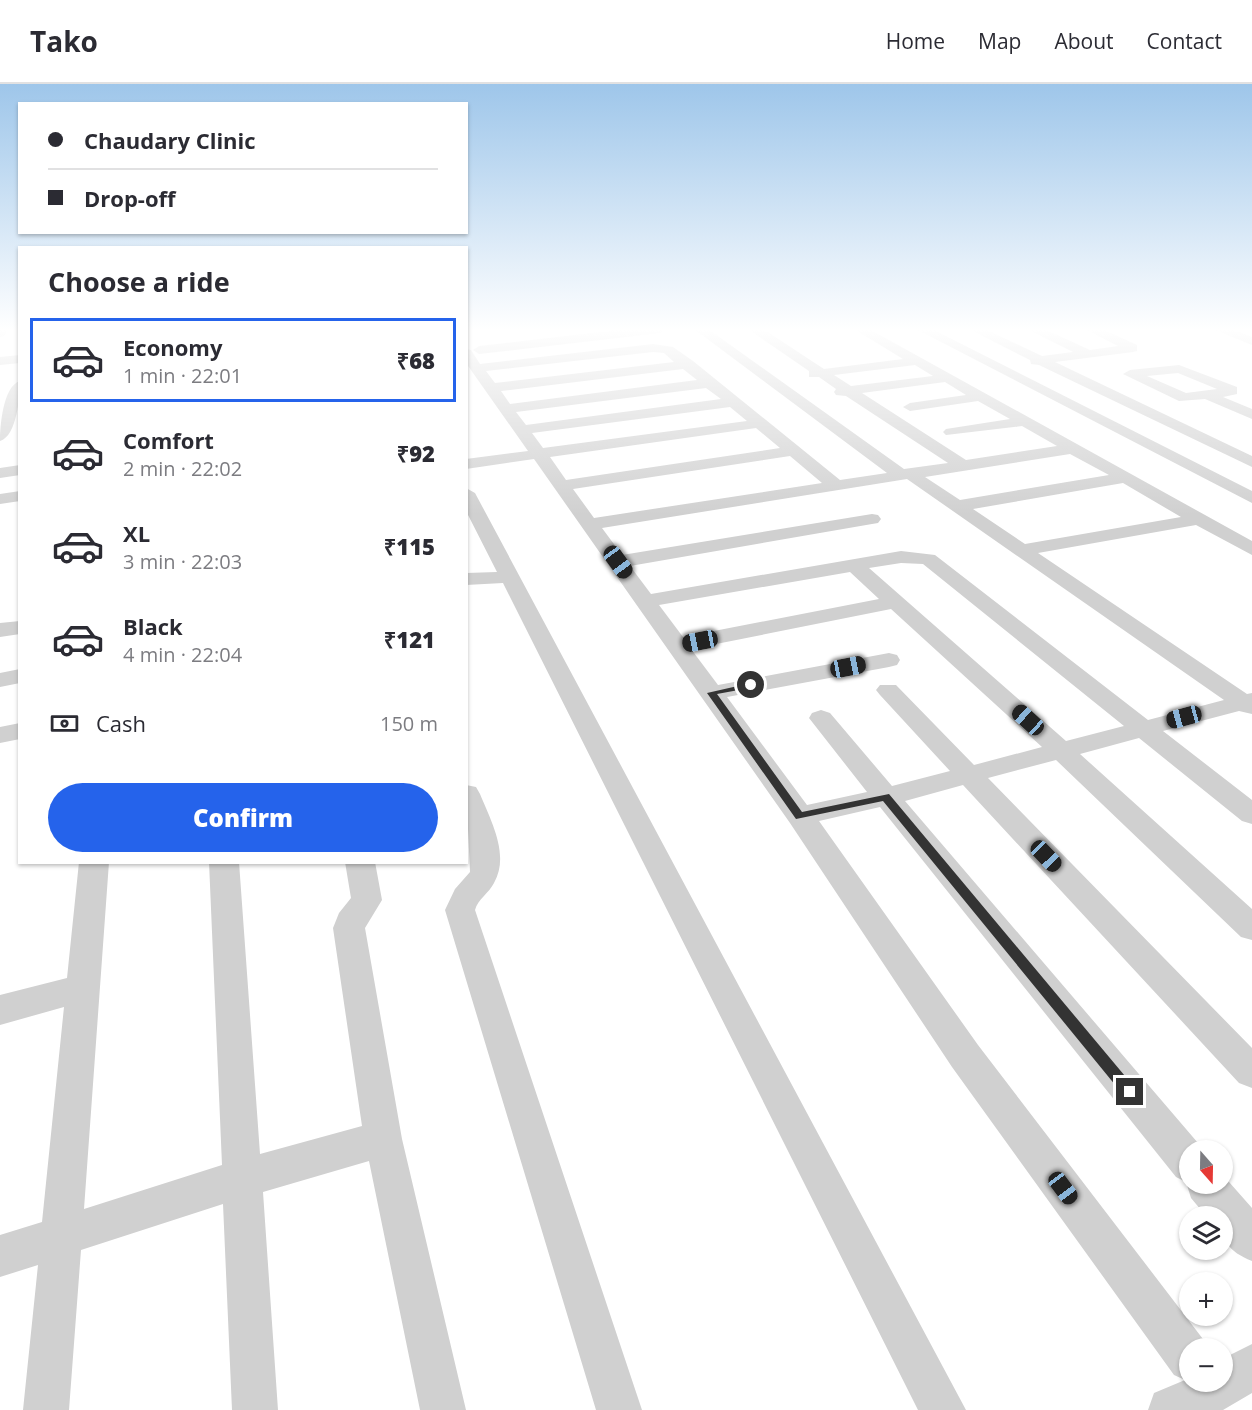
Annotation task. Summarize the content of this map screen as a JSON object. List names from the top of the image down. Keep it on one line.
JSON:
{"north":"bottom","page":{"header":"Tako","nav":["Home","Map","About","Contact"],"banner":["Chaudary Clinic","Drop-off"],"heading":"Choose a ride","list":[{"name":"Economy","note":"1 min · 22:01","value":"₹68"},{"name":"Comfort","note":"2 min · 22:02","value":"₹92"},{"name":"XL","note":"3 min · 22:03","value":"₹115"},{"name":"Black","note":"4 min · 22:04","value":"₹121"}],"pay":["Cash","150 m"],"buttons":"Confirm","map_buttons":["+","−"]}}
